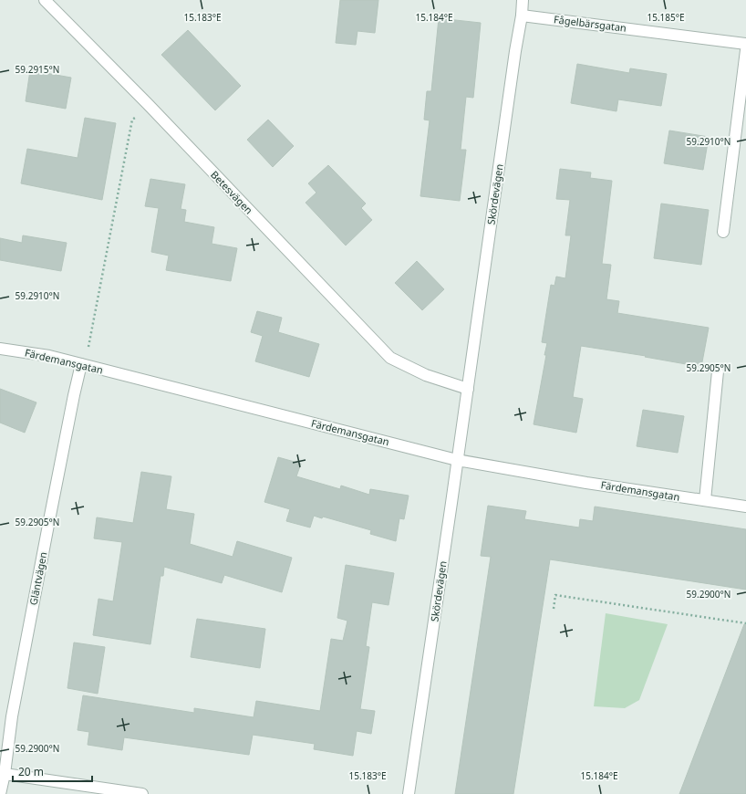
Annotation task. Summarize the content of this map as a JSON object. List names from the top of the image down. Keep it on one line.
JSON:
{"streets":{"street":["Fågelbärsgatan","Betesvägen","Skördevägen","Färdemansgatan","Gläntvägen"]},"crossings":[["Fågelbärsgatan","Skördevägen"],["Betesvägen","Skördevägen"],["Skördevägen","Färdemansgatan"],["Färdemansgatan","Gläntvägen"]],"scale_bar":"20 m","coordinates":["15.183°E","15.184°E","15.185°E","59.2915°N","59.2910°N","59.2905°N","59.2900°N"]}
